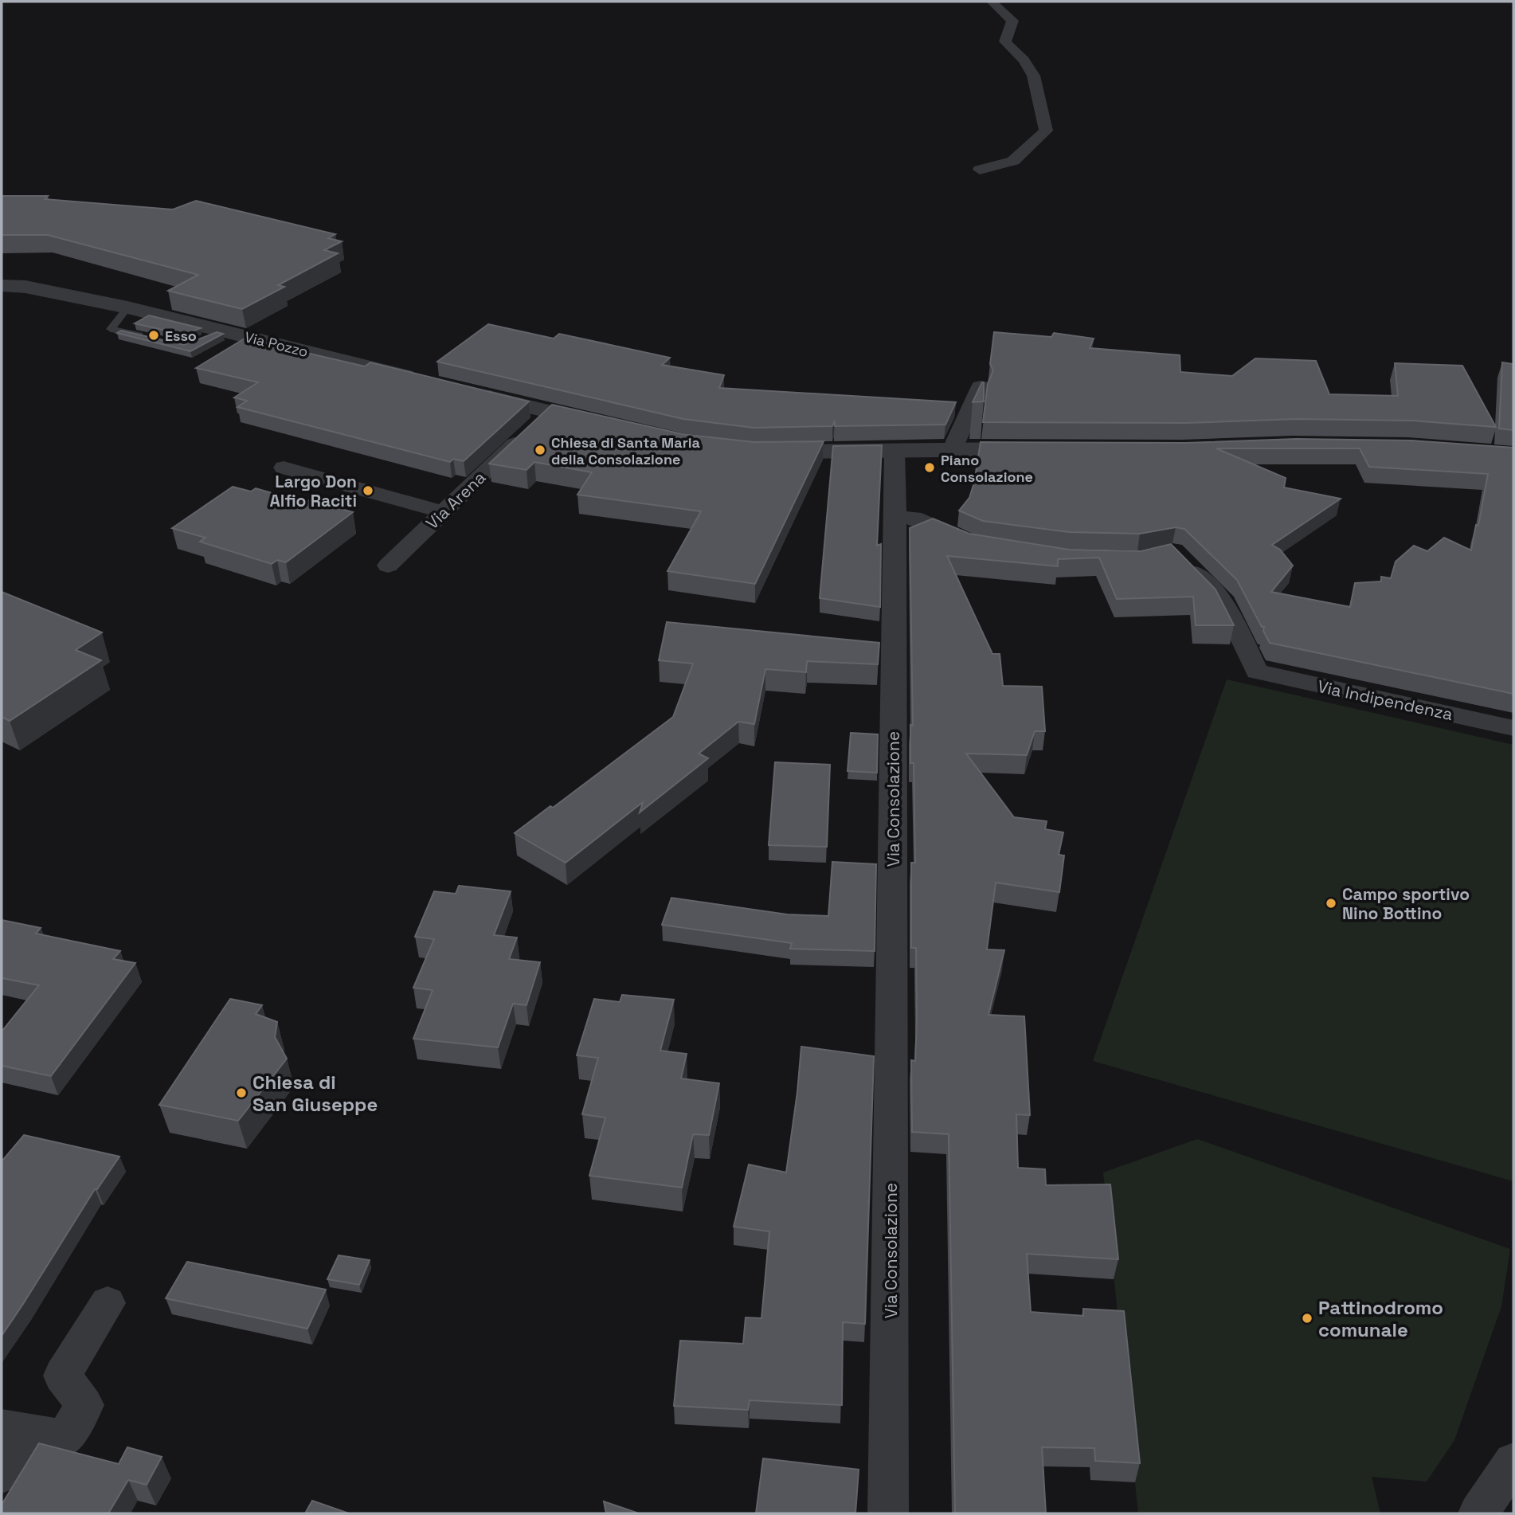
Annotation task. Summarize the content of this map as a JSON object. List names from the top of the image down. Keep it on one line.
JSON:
{"streets":{"street":["Via Pozzo","Via Arena","Via Indipendenza","Via Consolazione"]},"places":["Esso","Chiesa di Santa Maria della Consolazione","Piano Consolazione","Largo Don Alfio Raciti","Campo sportivo Nino Bottino","Chiesa di San Giuseppe","Pattinodromo comunale"]}
